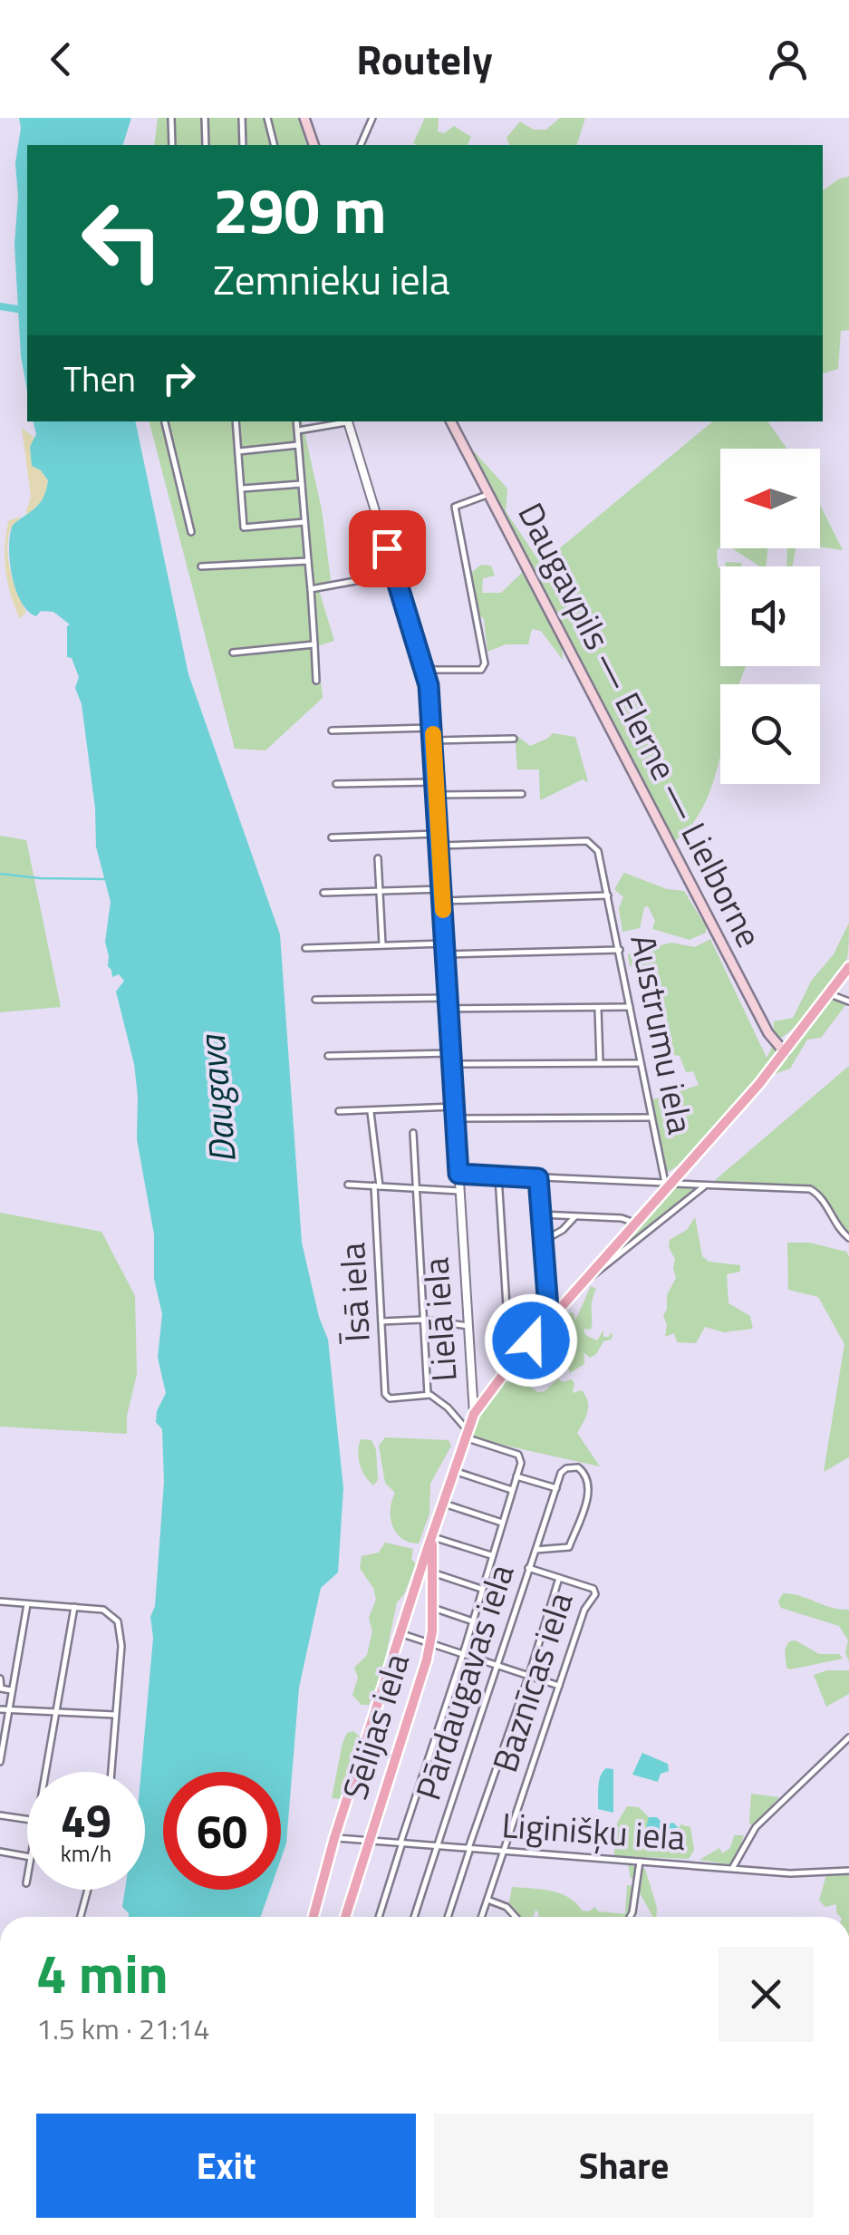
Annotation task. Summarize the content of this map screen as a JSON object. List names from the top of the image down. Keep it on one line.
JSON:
{"streets":{"main road":["Daugavpils — Elerne — Lielborne","Lielā iela","Sēlijas iela"],"street":["Austrumu iela","Īsā iela","Pārdaugavas iela","Baznīcas iela","Liginišķu iela"]},"crossings":[["Austrumu iela","Lielā iela"],["Lielā iela","Sēlijas iela"],["Lielā iela","Liginišķu iela"],["Pārdaugavas iela","Liginišķu iela"],["Baznīcas iela","Liginišķu iela"],["Sēlijas iela","Liginišķu iela"]],"water":["Daugava"],"north":"left","page":{"header":"Routely","turn":["290 m","Zemnieku iela"],"then":"Then","speed":"49 km/h","limit":"60","heading":["4 min","1.5 km · 21:14"],"buttons":["Exit","Share"]}}
